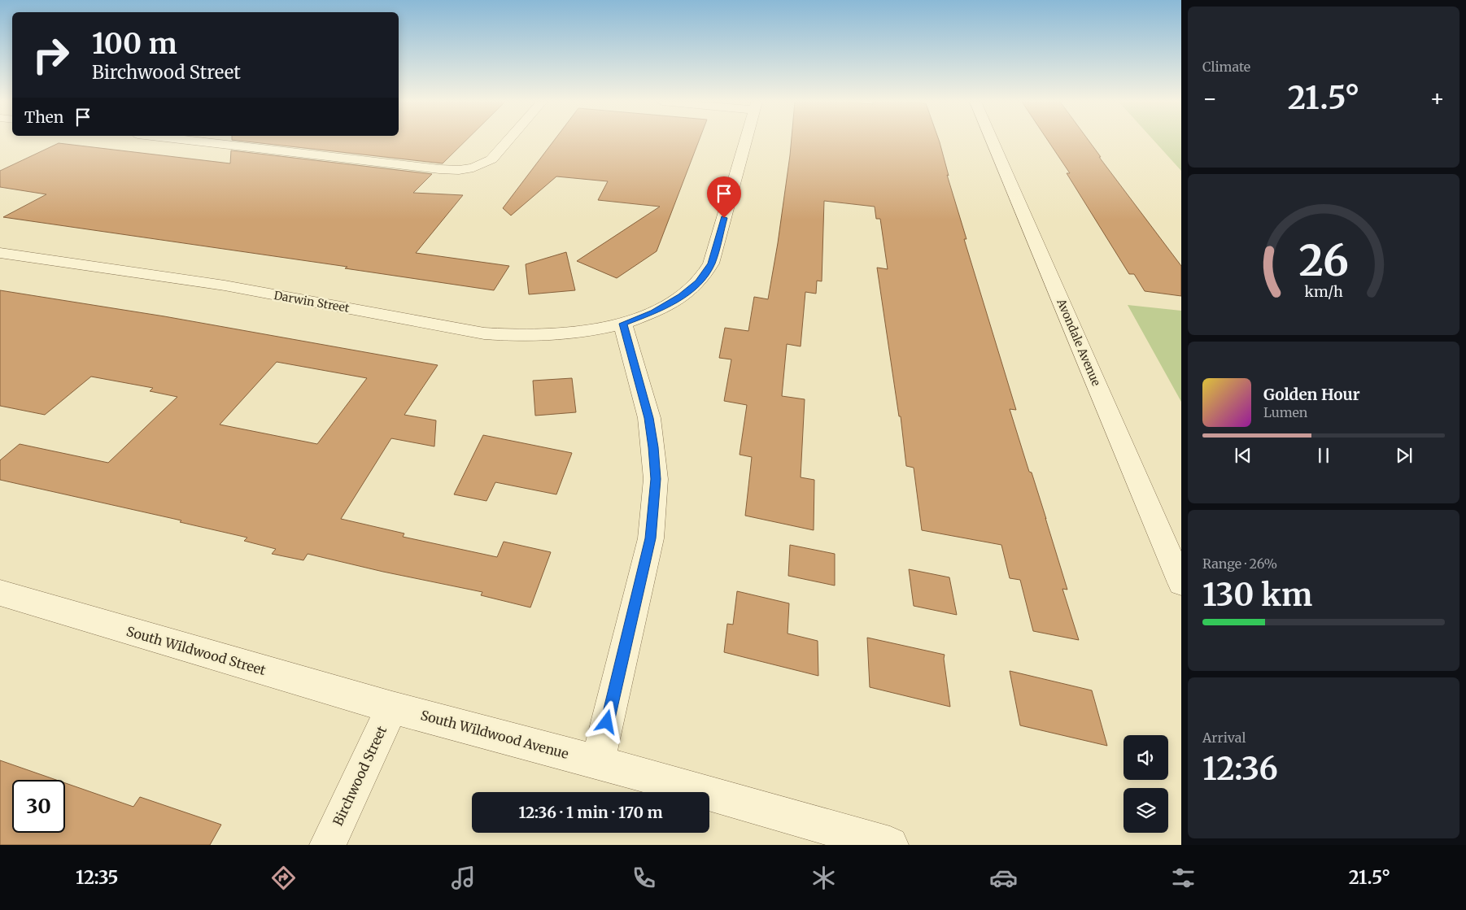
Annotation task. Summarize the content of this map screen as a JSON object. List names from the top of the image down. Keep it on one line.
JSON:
{"streets":{"street":["Darwin Street","Avondale Avenue","South Wildwood Street","South Wildwood Avenue","Birchwood Street"]},"crossings":[["South Wildwood Street","South Wildwood Avenue"],["South Wildwood Street","Birchwood Street"],["South Wildwood Avenue","Birchwood Street"]],"page":{"tile":["Climate",["Range · 26%","130 km"],["Arrival","12:36"]],"turn":["100 m","Birchwood Street"],"heat":["−","21.5°","+"],"then":"Then","song":["Golden Hour","Lumen"],"limit":"30","trip":"12:36 · 1 min · 170 m","tabs":["12:35","21.5°"],"gauge":["26","km/h"]}}
